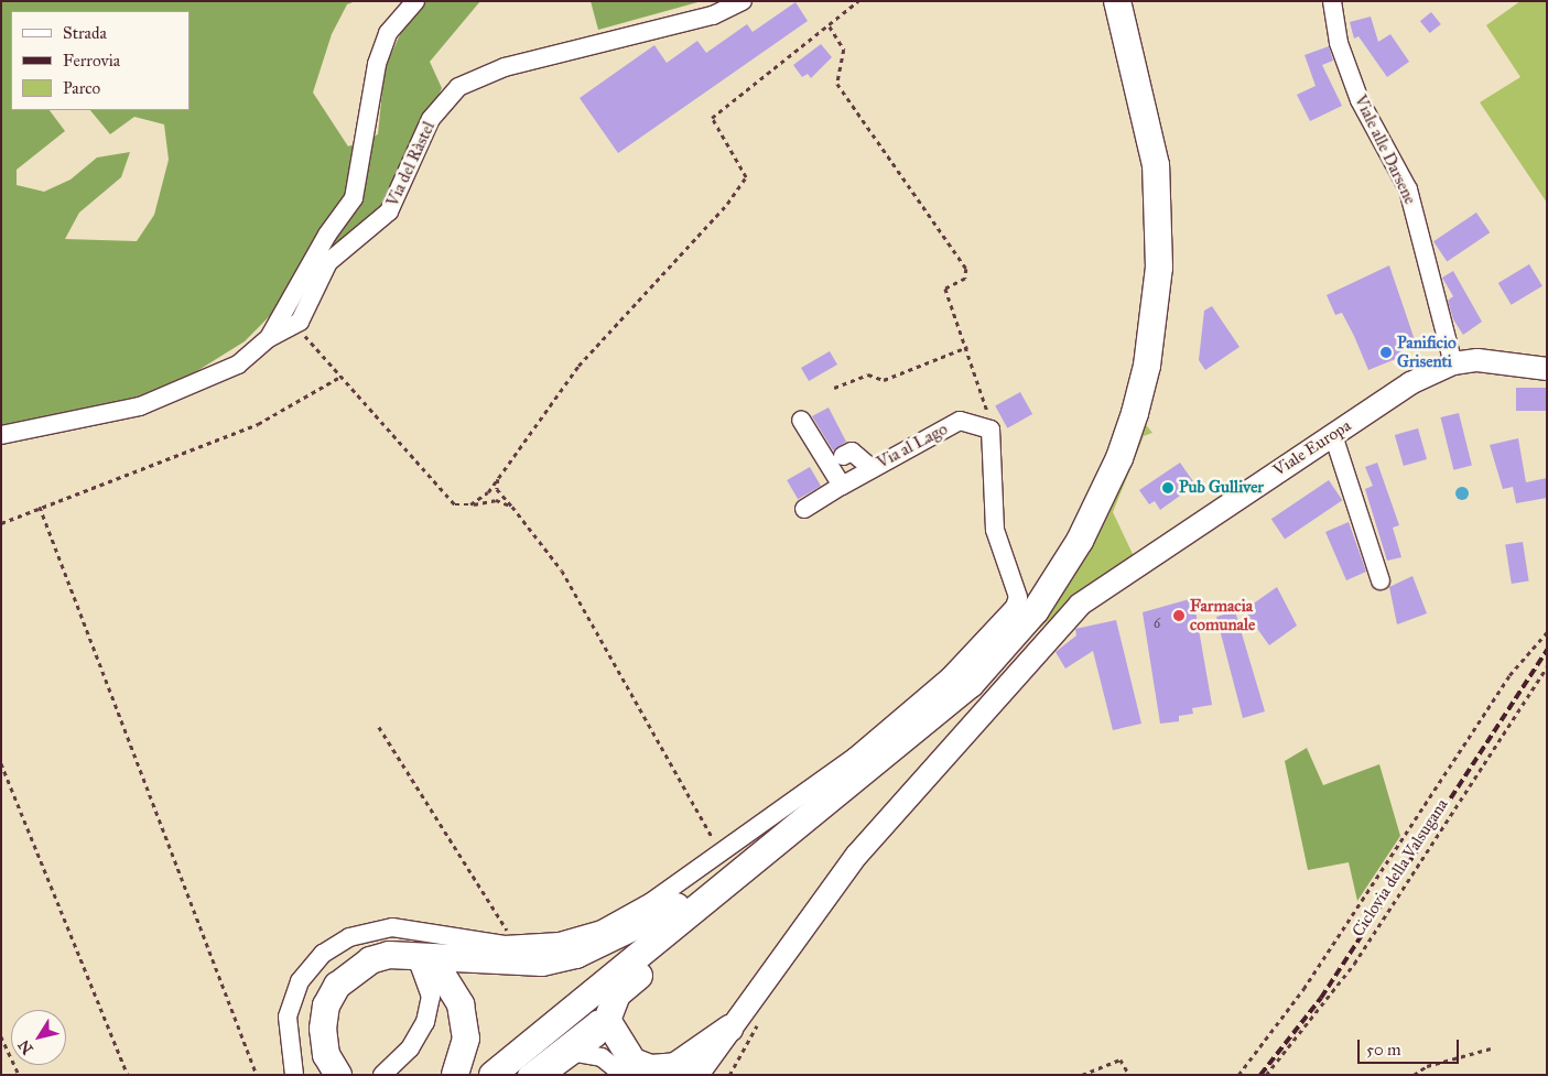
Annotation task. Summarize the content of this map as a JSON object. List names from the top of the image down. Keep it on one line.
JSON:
{"streets":{"main road":["Viale Europa"],"street":["Viale alle Darsene","Via del Ràstel","Via al Lago"],"path":["Ciclovia della Valsugana"]},"crossings":[["Viale alle Darsene","Viale Europa"]],"places":["Panificio Grisenti","Pub Gulliver","Farmacia comunale"],"house_numbers":["6"],"legend":["Strada","Ferrovia","Parco"],"scale_bar":"50 m","north":"bottom left"}
